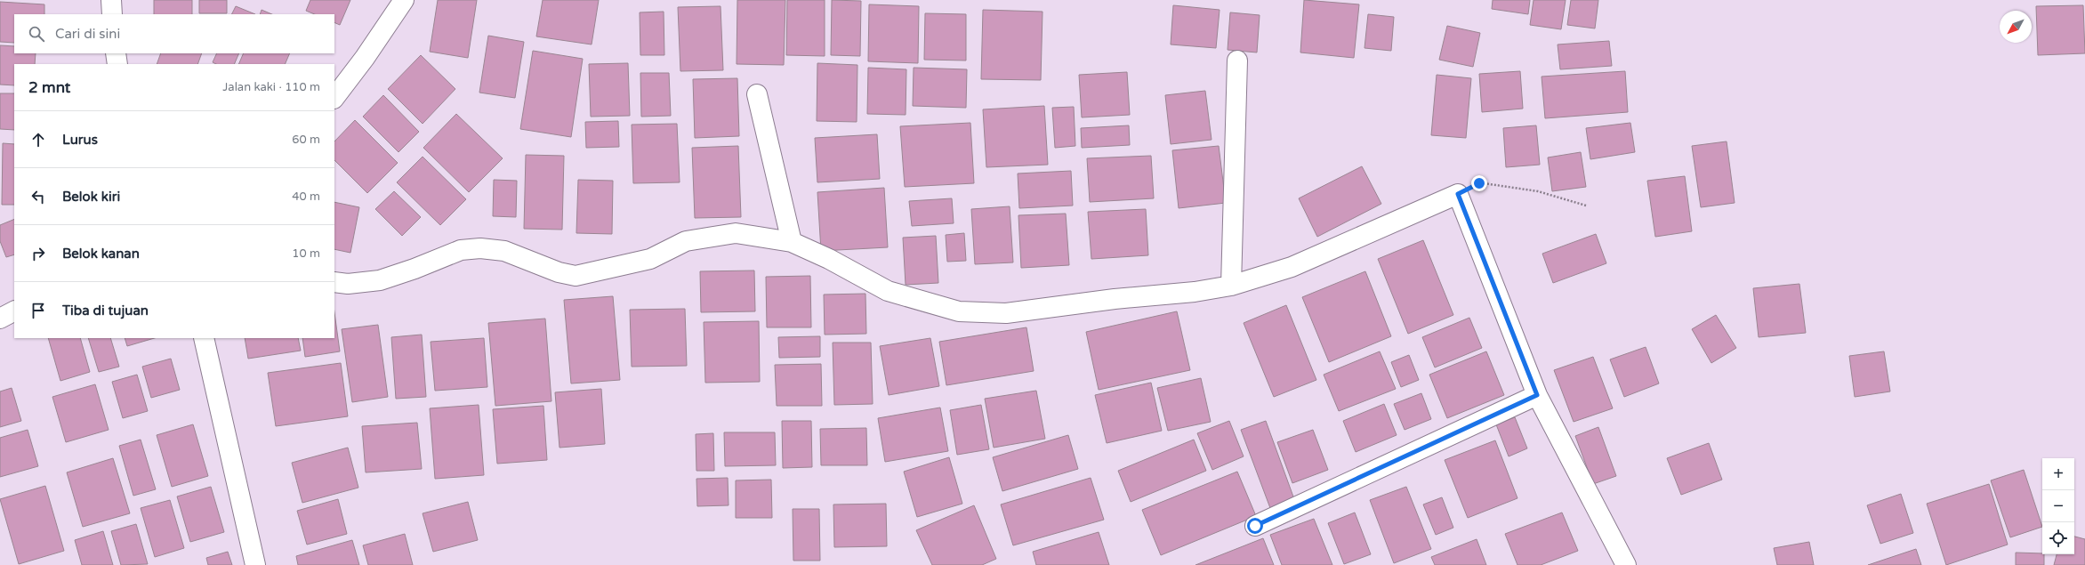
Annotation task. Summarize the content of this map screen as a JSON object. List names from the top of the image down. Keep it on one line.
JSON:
{"north":"bottom left","page":{"search":"Cari di sini","heading":["2 mnt","Jalan kaki · 110 m"],"list":[["Lurus","60 m"],["Belok kiri","40 m"],["Belok kanan","10 m"],"Tiba di tujuan"],"map_buttons":["+","−"]}}
